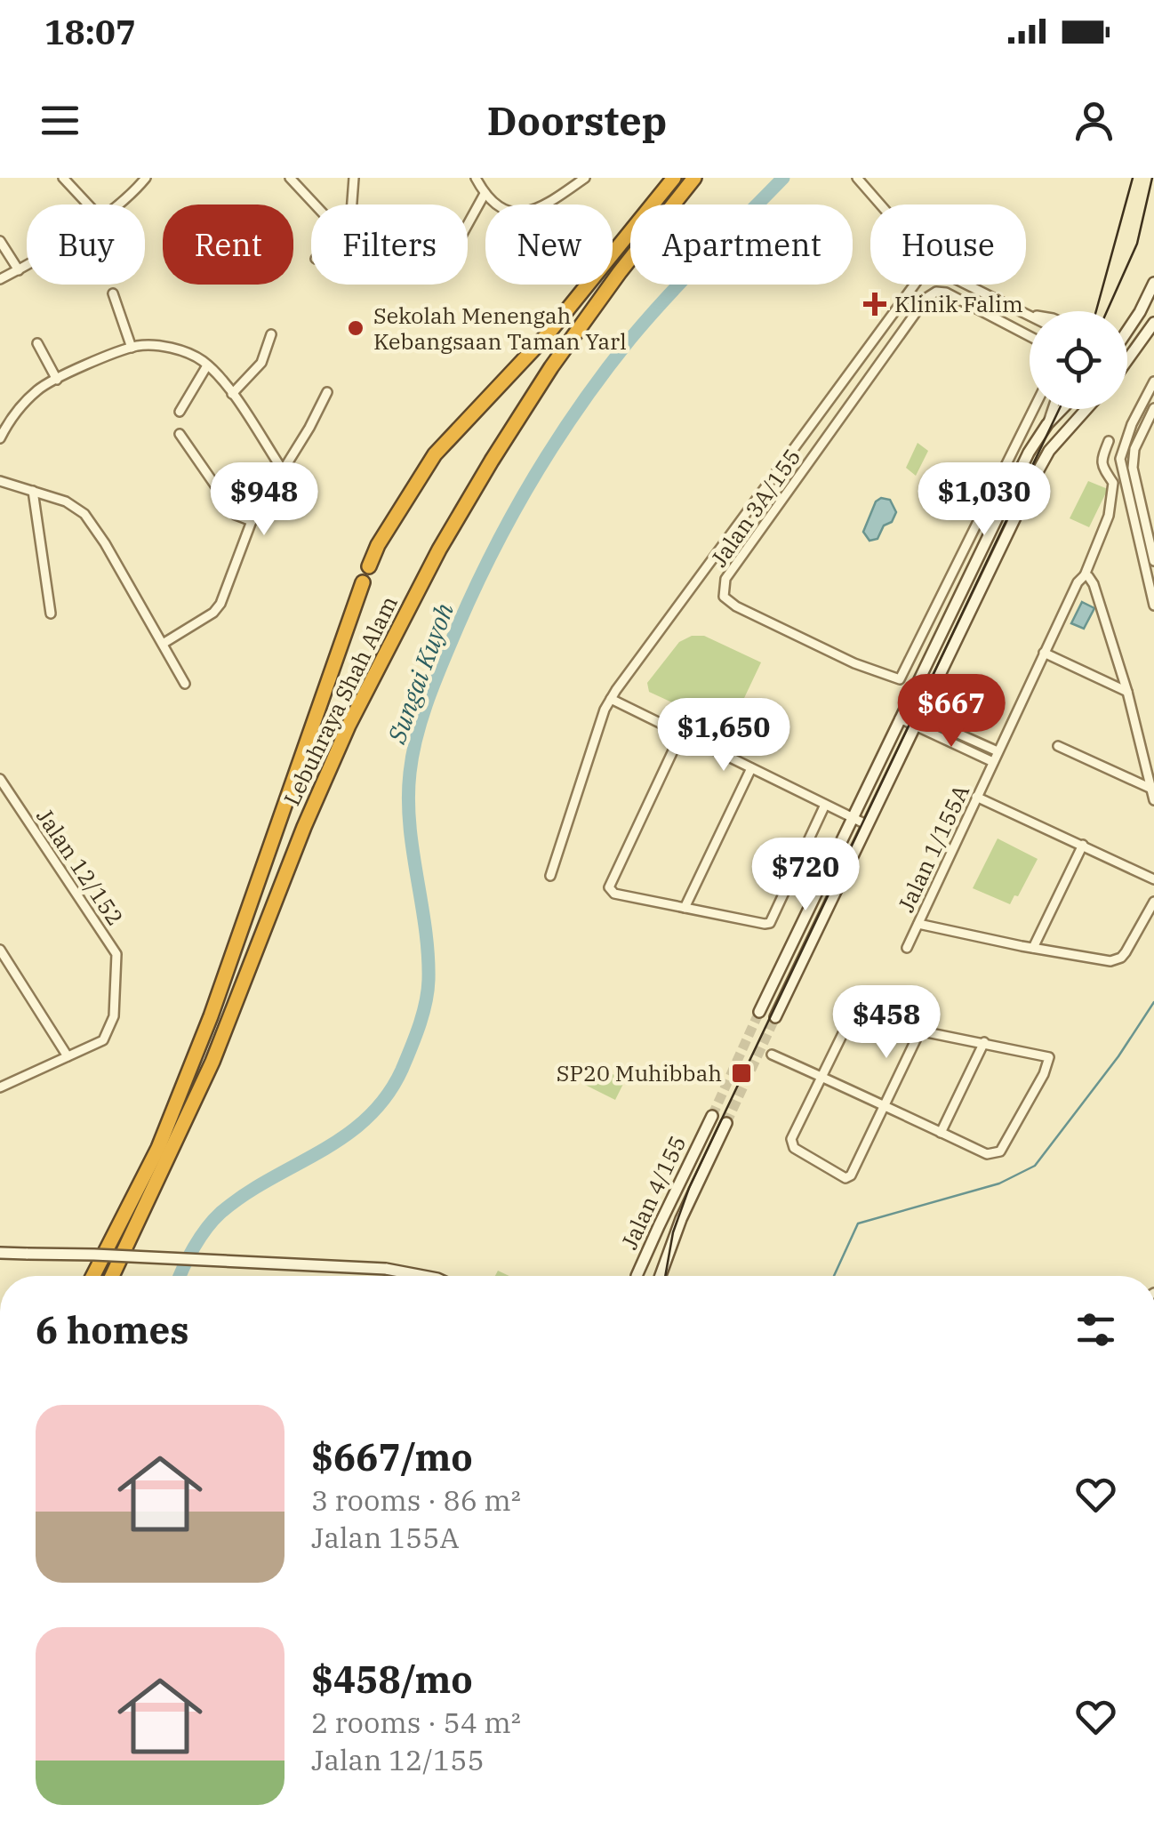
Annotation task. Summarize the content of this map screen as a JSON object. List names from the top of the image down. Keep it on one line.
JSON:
{"streets":{"highway":["Lebuhraya Shah Alam"],"street":["Jalan 3A/155","Jalan 1/155A","Jalan 12/152","Jalan 4/155"]},"water":["Sungai Kuyoh"],"places":{"health":["Klinik Falim"],"other":["Sekolah Menengah Kebangsaan Taman Yarl"],"transit":["SP20 Muhibbah"]},"page":{"status":"18:07","header":"Doorstep","chip":["Buy","Rent","Filters","New","Apartment","House"],"price":["$948","$1,030","$667","$1,650","$720","$458"],"heading":"6 homes","list":[{"name":"$667/mo","note":"3 rooms · 86 m² · Jalan 155A"},{"name":"$458/mo","note":"2 rooms · 54 m² · Jalan 12/155"}]}}
